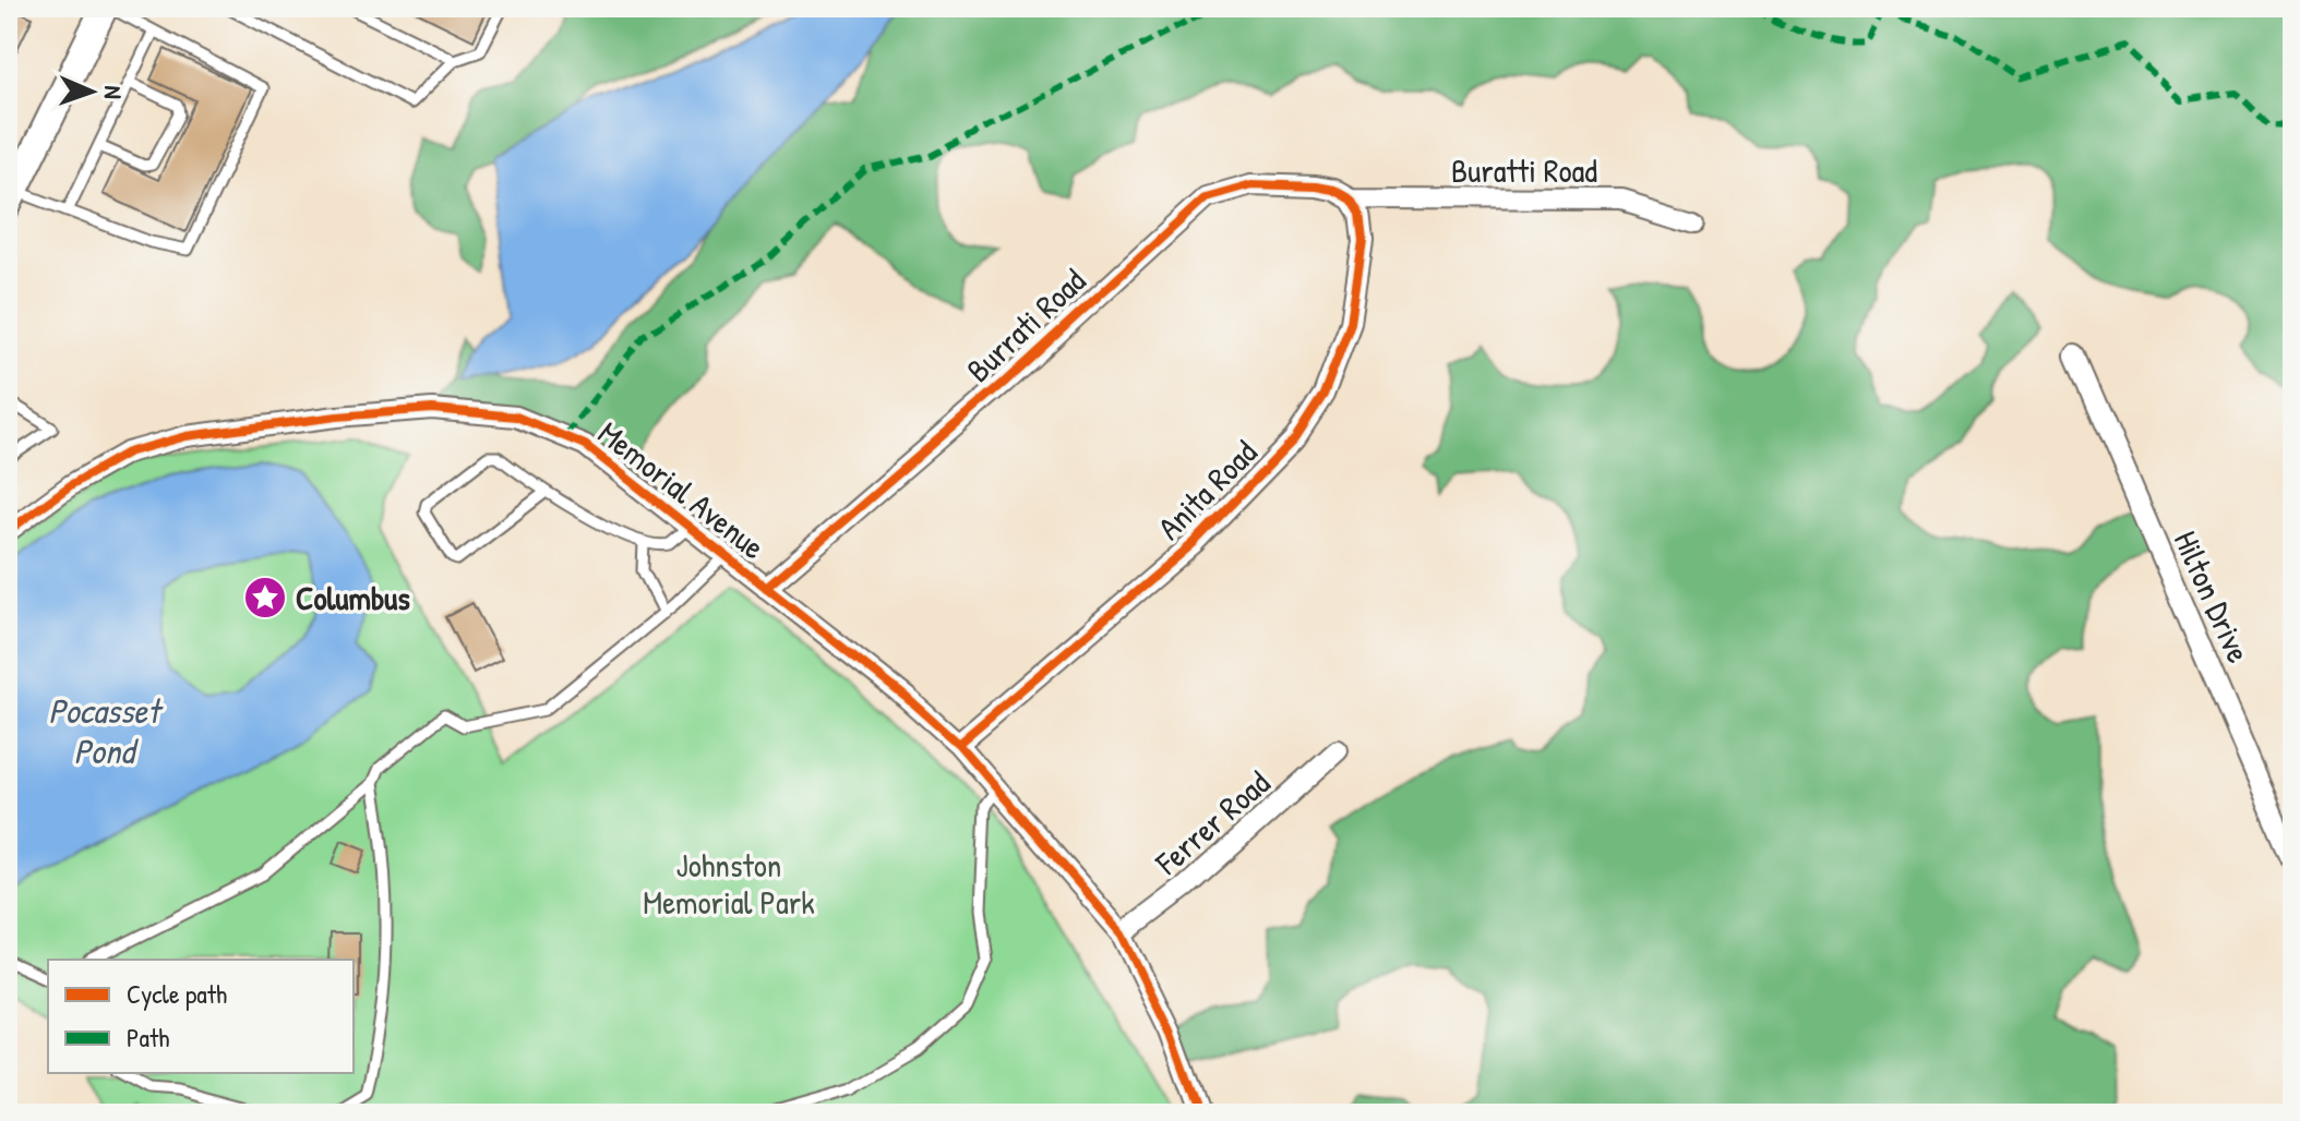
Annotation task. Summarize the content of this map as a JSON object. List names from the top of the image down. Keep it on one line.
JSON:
{"streets":{"street":["Buratti Road","Burrati Road","Memorial Avenue","Anita Road","Hilton Drive","Ferrer Road"]},"crossings":[["Buratti Road","Burrati Road"],["Buratti Road","Anita Road"],["Burrati Road","Memorial Avenue"],["Burrati Road","Anita Road"],["Memorial Avenue","Anita Road"],["Memorial Avenue","Ferrer Road"]],"water":["Pocasset Pond"],"parks":["Johnston Memorial Park"],"places":{"place":["Columbus"]},"legend":["Cycle path","Path"],"north":"right"}
